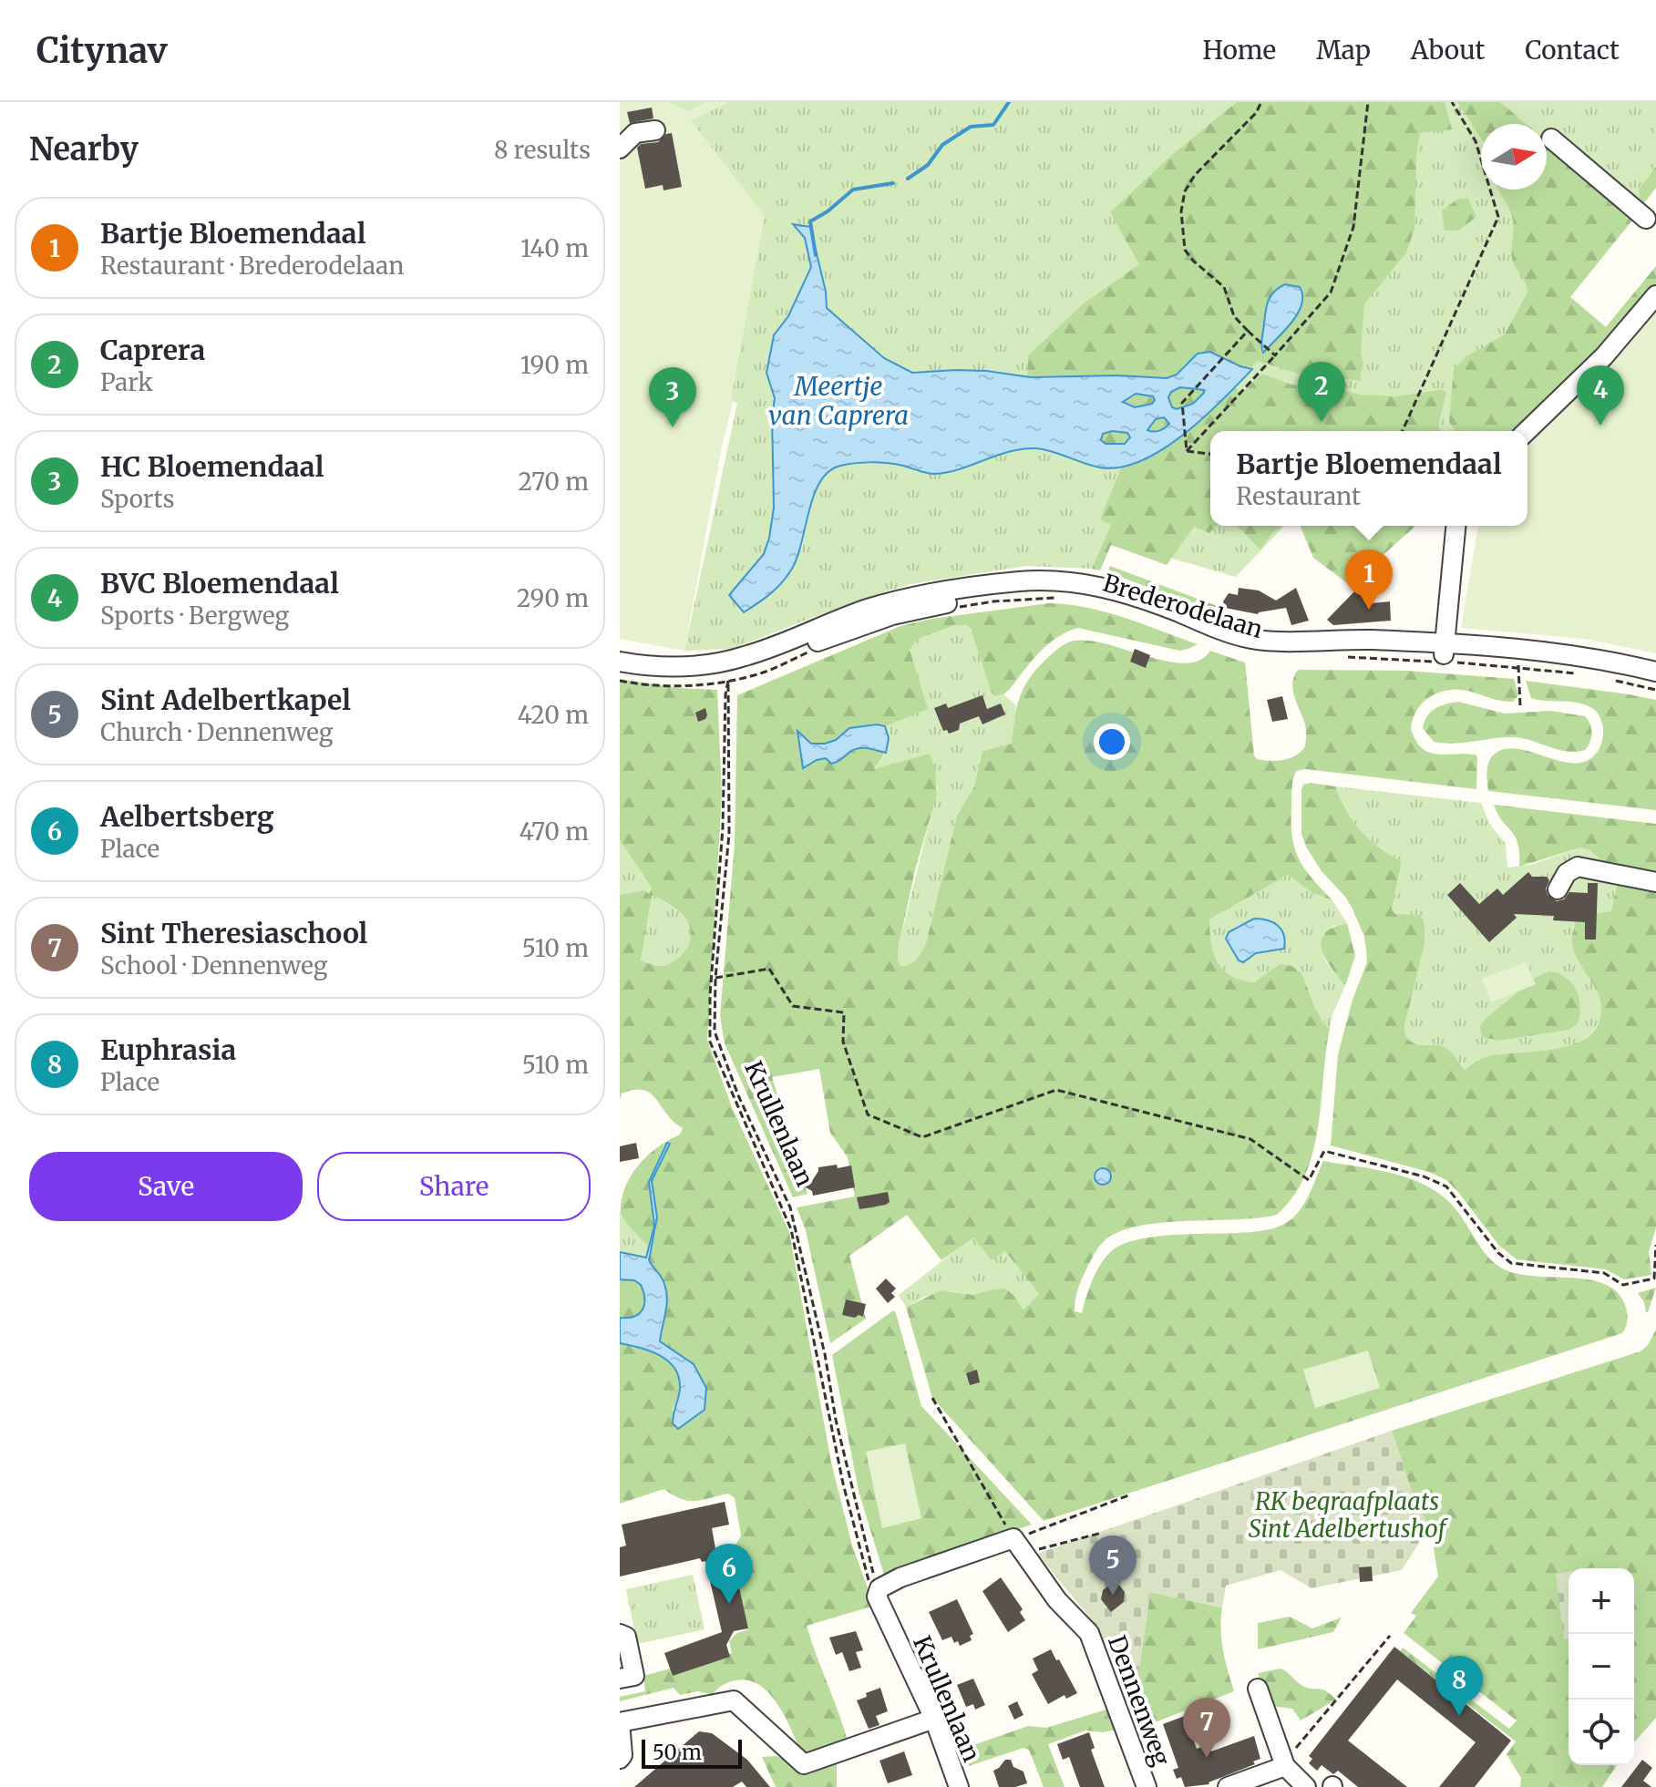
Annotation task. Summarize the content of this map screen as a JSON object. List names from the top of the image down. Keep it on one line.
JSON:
{"streets":{"street":["Brederodelaan","Krullenlaan","Dennenweg"]},"crossings":[["Brederodelaan","Krullenlaan"]],"water":["Meertje van Caprera"],"parks":["RK begraafplaats Sint Adelbertushof"],"scale_bar":"50 m","north":"right","page":{"header":"Citynav","nav":["Home","Map","About","Contact"],"heading":["Nearby","8 results"],"list":[{"mark":"1","name":"Bartje Bloemendaal","note":"Restaurant · Brederodelaan","value":"140 m"},{"mark":"2","name":"Caprera","note":"Park","value":"190 m"},{"mark":"3","name":"HC Bloemendaal","note":"Sports","value":"270 m"},{"mark":"4","name":"BVC Bloemendaal","note":"Sports · Bergweg","value":"290 m"},{"mark":"5","name":"Sint Adelbertkapel","note":"Church · Dennenweg","value":"420 m"},{"mark":"6","name":"Aelbertsberg","note":"Place","value":"470 m"},{"mark":"7","name":"Sint Theresiaschool","note":"School · Dennenweg","value":"510 m"},{"mark":"8","name":"Euphrasia","note":"Place","value":"510 m"}],"pins":["2","4","3","1","5","6","8","7"],"popup":["Bartje Bloemendaal","Restaurant"],"buttons":["Save","Share"],"map_buttons":["+","−"],"scale":"50 m"}}
